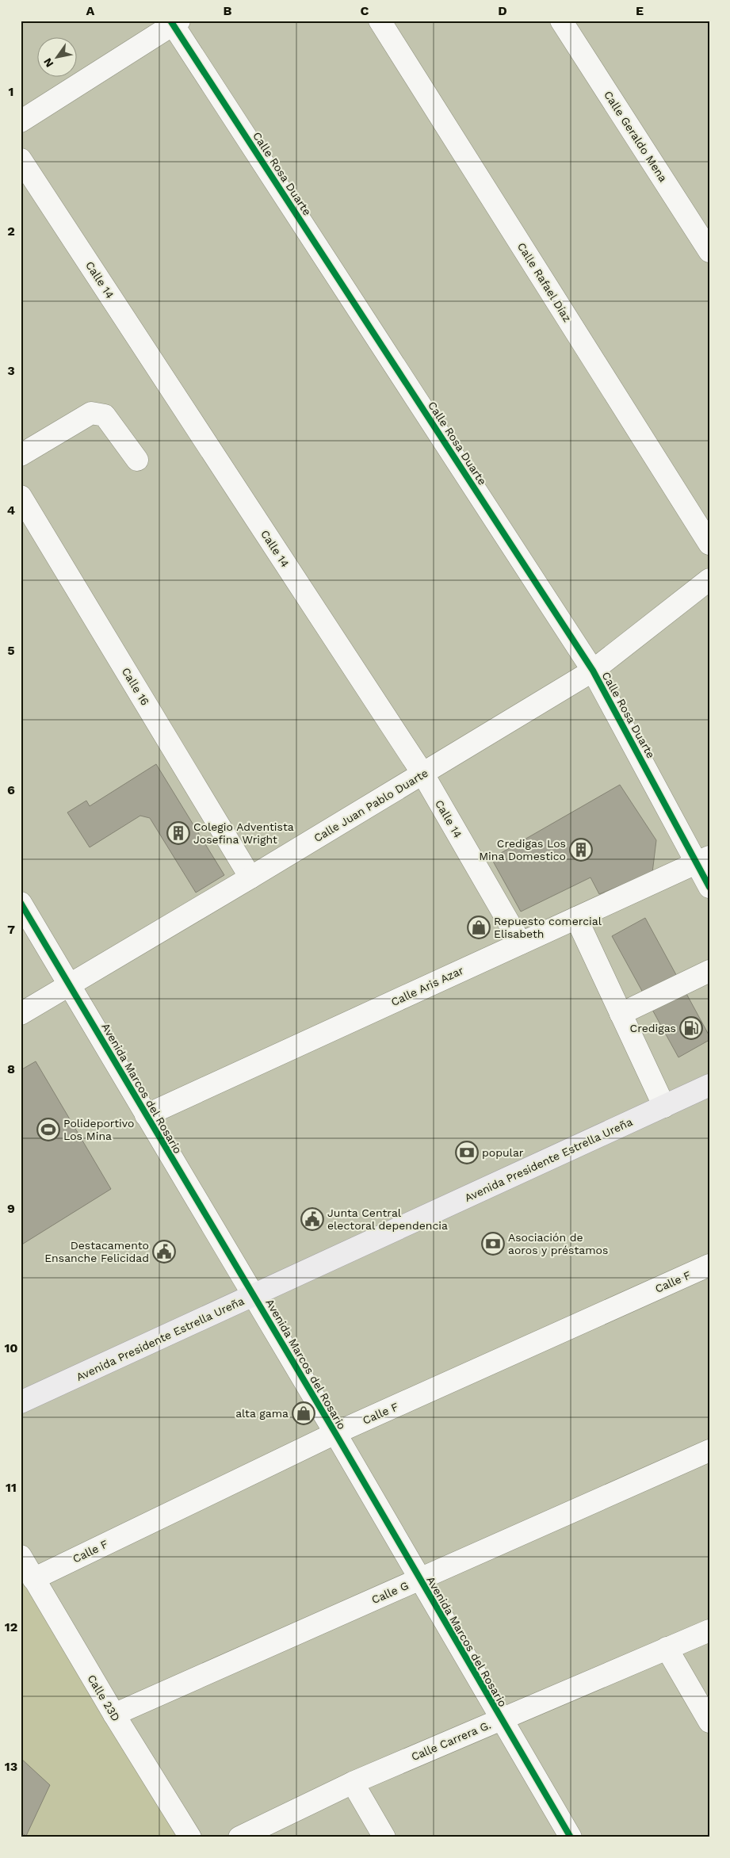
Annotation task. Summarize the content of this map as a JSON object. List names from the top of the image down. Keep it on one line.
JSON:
{"streets":{"main road":["Avenida Presidente Estrella Ureña"],"street":["Calle Geraldo Mena","Calle Rosa Duarte","Calle 14","Calle Rafael Díaz","Calle 16","Calle Juan Pablo Duarte","Calle Aris Azar","Avenida Marcos del Rosario","Calle F","Calle G","Calle 23D","Calle Carrera G."]},"crossings":[["Calle Rosa Duarte","Calle Juan Pablo Duarte"],["Calle Rosa Duarte","Calle Aris Azar"],["Calle 14","Calle Juan Pablo Duarte"],["Calle 14","Calle Aris Azar"],["Calle 16","Calle Juan Pablo Duarte"],["Calle Juan Pablo Duarte","Avenida Marcos del Rosario"],["Calle Aris Azar","Avenida Marcos del Rosario"],["Avenida Marcos del Rosario","Avenida Presidente Estrella Ureña"],["Avenida Marcos del Rosario","Calle F"],["Avenida Marcos del Rosario","Calle G"],["Avenida Marcos del Rosario","Calle Carrera G."],["Calle F","Calle 23D"],["Calle G","Calle 23D"]],"places":{"building":["Colegio Adventista Josefina Wright","Credigas Los Mina Domestico"],"shop":["Repuesto comercial Elisabeth","alta gama"],"fuel station":["Credigas"],"sports":["Polideportivo Los Mina"],"bank":["popular","Asociación de aoros y préstamos"],"public building":["Junta Central electoral dependencia","Destacamento Ensanche Felicidad"]},"north":"bottom left","grid":{"columns":["A","B","C","D","E"],"rows":["1","2","3","4","5","6","7","8","9","10","11","12","13"]}}
